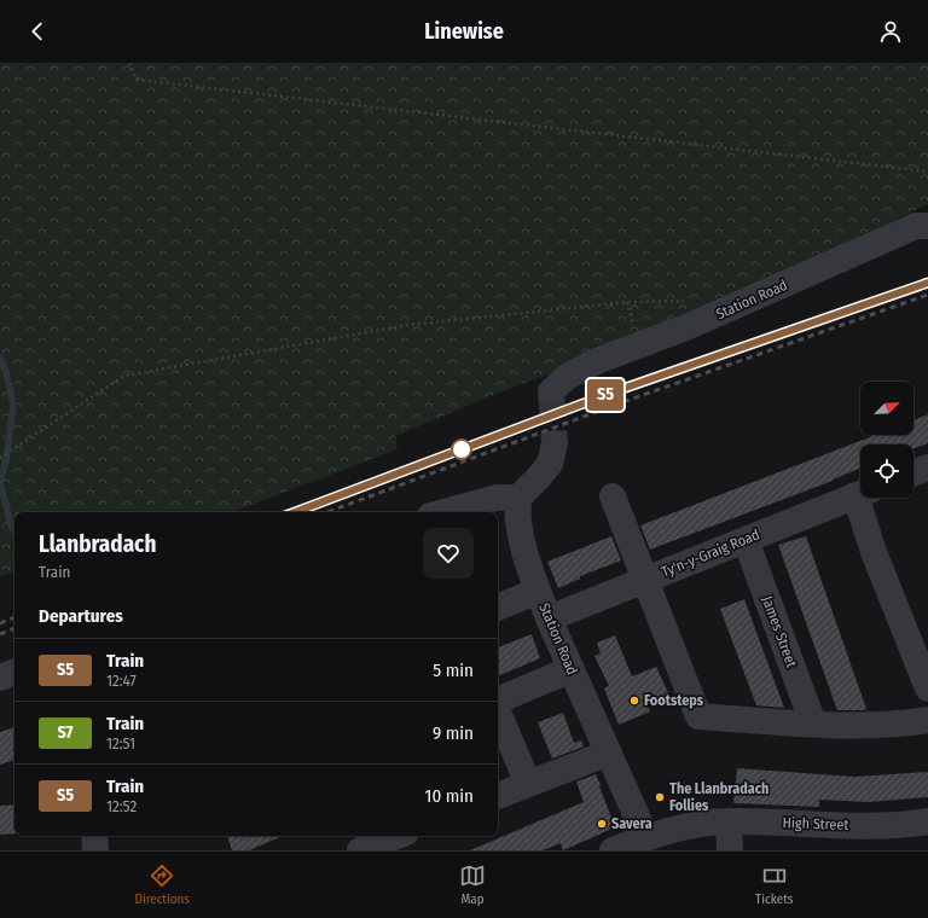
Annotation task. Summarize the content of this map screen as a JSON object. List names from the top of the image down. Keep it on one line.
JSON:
{"streets":{"street":["Station Road","Ty'n-y-Graig Road","James Street","High Street"]},"crossings":[["Station Road","Ty'n-y-Graig Road"],["Station Road","High Street"],["Ty'n-y-Graig Road","James Street"]],"places":["Footsteps","The Llanbradach Follies","Savera"],"north":"top right","page":{"header":"Linewise","on_map":"S5","heading":[["Llanbradach","Train"],"Departures"],"list":[{"mark":"S5","name":"Train","note":"12:47","value":"5 min"},{"mark":"S7","name":"Train","note":"12:51","value":"9 min"},{"mark":"S5","name":"Train","note":"12:52","value":"10 min"}],"tabs":["Directions","Map","Tickets"]}}
